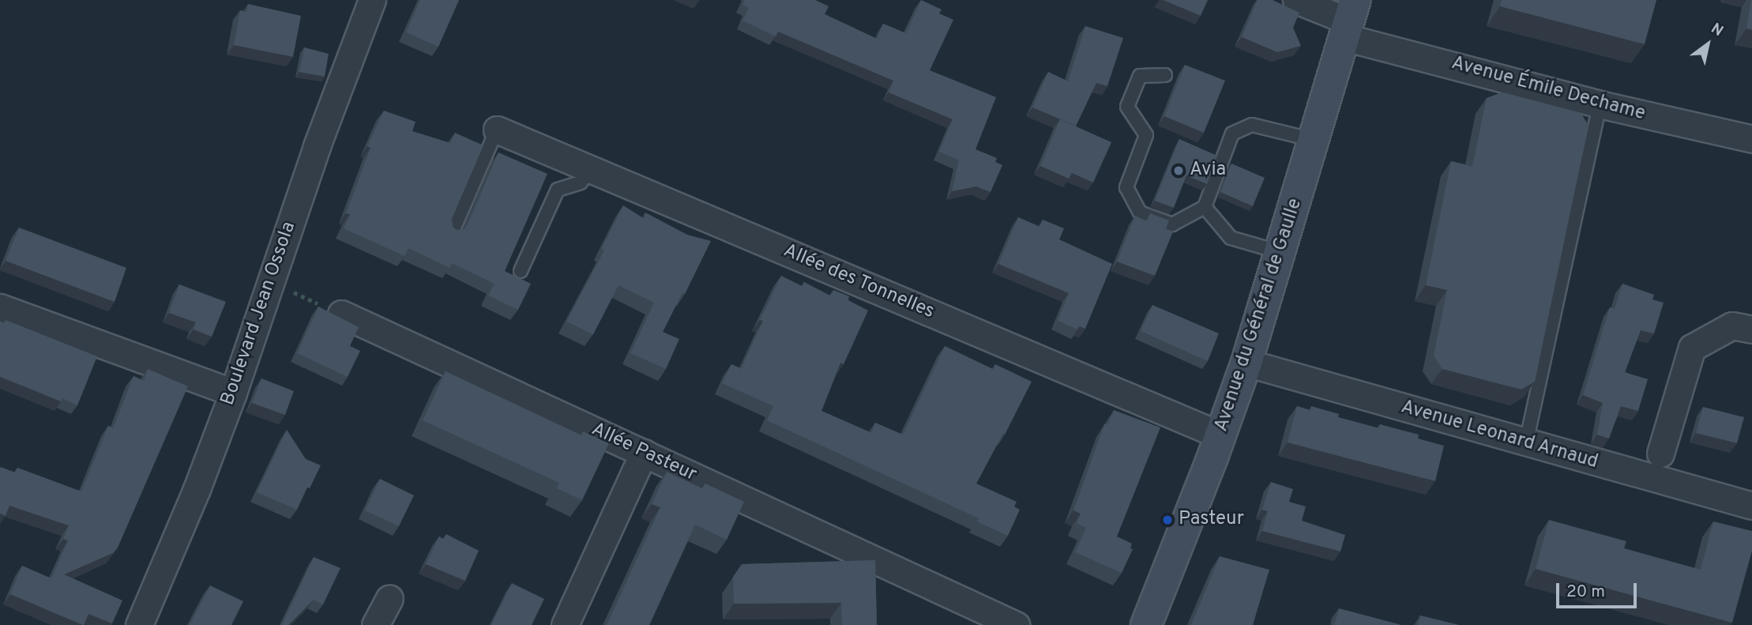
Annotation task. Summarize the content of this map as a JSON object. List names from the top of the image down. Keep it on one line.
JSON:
{"streets":{"main road":["Avenue du Général de Gaulle"],"street":["Avenue Émile Dechame","Allée des Tonnelles","Boulevard Jean Ossola","Avenue Leonard Arnaud","Allée Pasteur"]},"crossings":[["Avenue Émile Dechame","Avenue du Général de Gaulle"],["Allée des Tonnelles","Avenue du Général de Gaulle"],["Avenue du Général de Gaulle","Avenue Leonard Arnaud"]],"places":["Avia","Pasteur"],"scale_bar":"20 m","north":"top right"}
